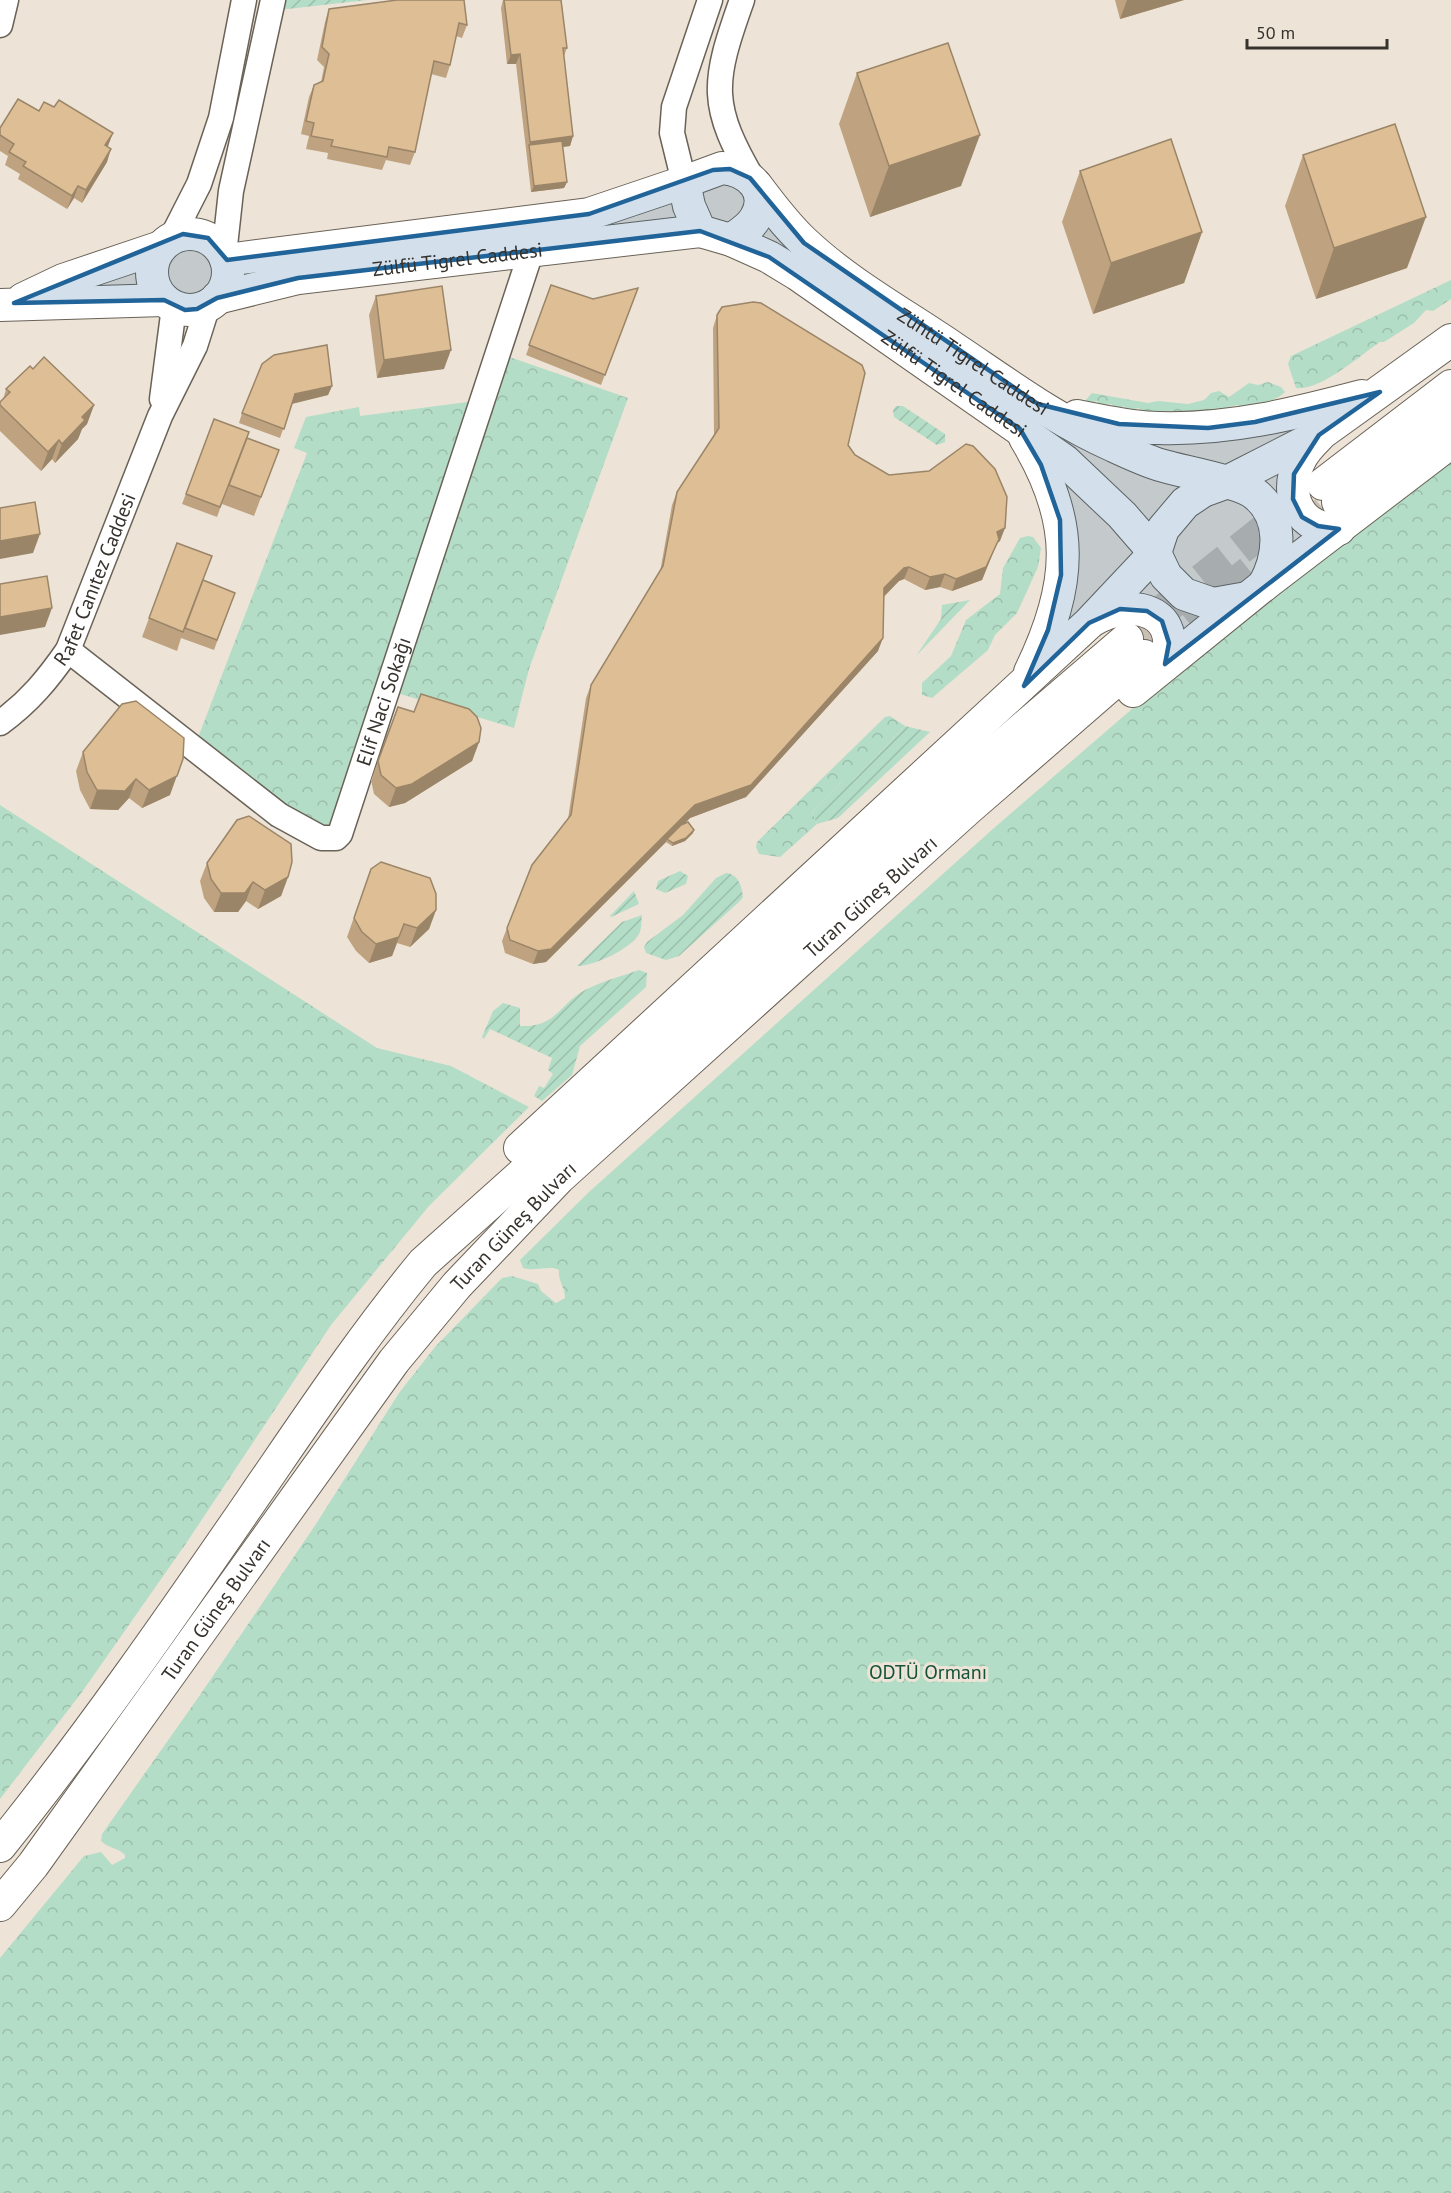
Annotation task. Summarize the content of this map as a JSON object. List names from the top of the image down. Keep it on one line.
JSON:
{"streets":{"main road":["Zülfü Tigrel Caddesi","Zühtü Tigrel Caddesi","Turan Güneş Bulvarı"],"street":["Rafet Canıtez Caddesi","Elif Naci Sokağı"]},"crossings":[["Zülfü Tigrel Caddesi","Zühtü Tigrel Caddesi"],["Zülfü Tigrel Caddesi","Rafet Canıtez Caddesi"],["Zülfü Tigrel Caddesi","Elif Naci Sokağı"],["Rafet Canıtez Caddesi","Elif Naci Sokağı"]],"parks":["ODTÜ Ormanı"],"scale_bar":"50 m"}
